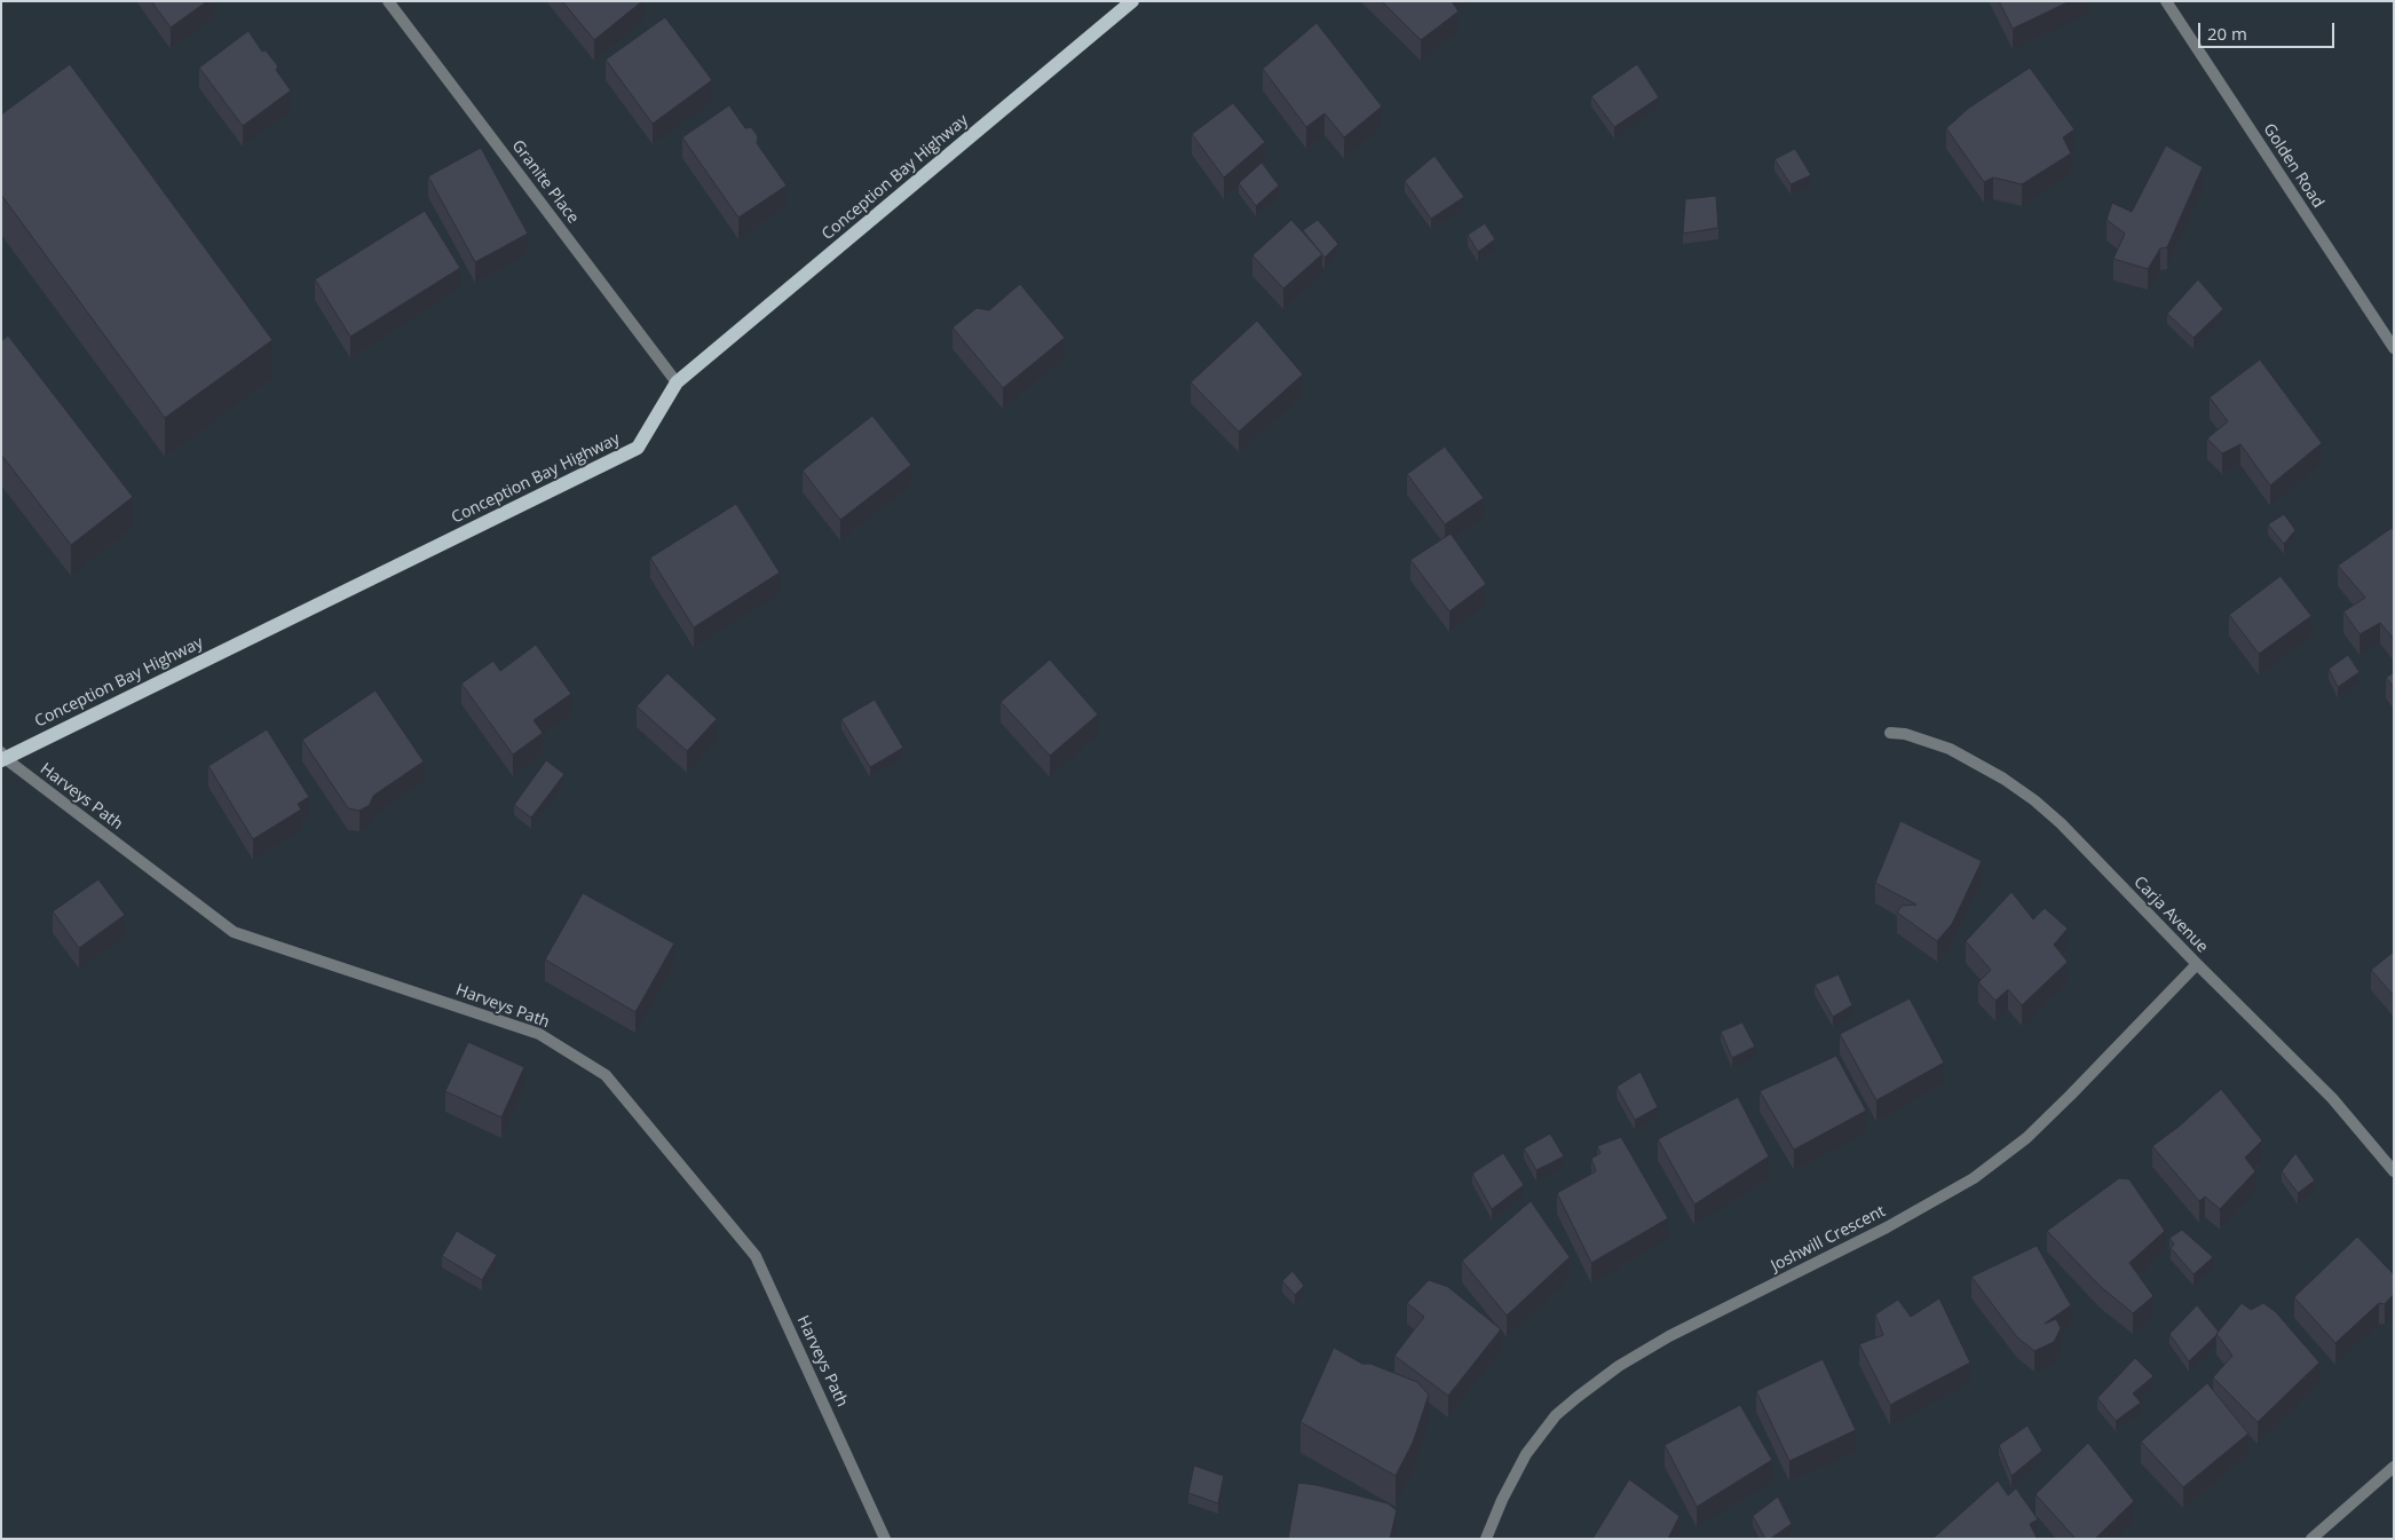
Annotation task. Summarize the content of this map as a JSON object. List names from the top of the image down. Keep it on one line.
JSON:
{"streets":{"main road":["Conception Bay Highway"],"street":["Golden Road","Granite Place","Harveys Path","Carja Avenue","Joshwill Crescent"]},"crossings":[["Conception Bay Highway","Granite Place"],["Conception Bay Highway","Harveys Path"],["Carja Avenue","Joshwill Crescent"]],"scale_bar":"20 m"}
